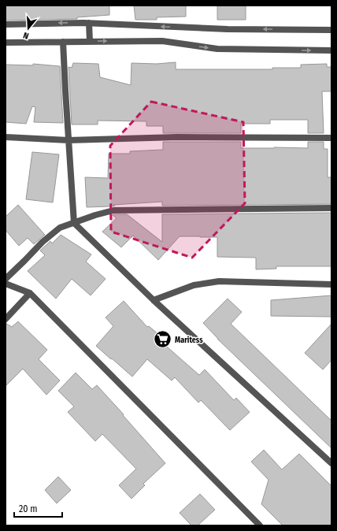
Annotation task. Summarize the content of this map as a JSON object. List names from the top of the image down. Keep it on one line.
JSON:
{"places":{"supermarket":["Maritess"]},"scale_bar":"20 m","north":"bottom"}
